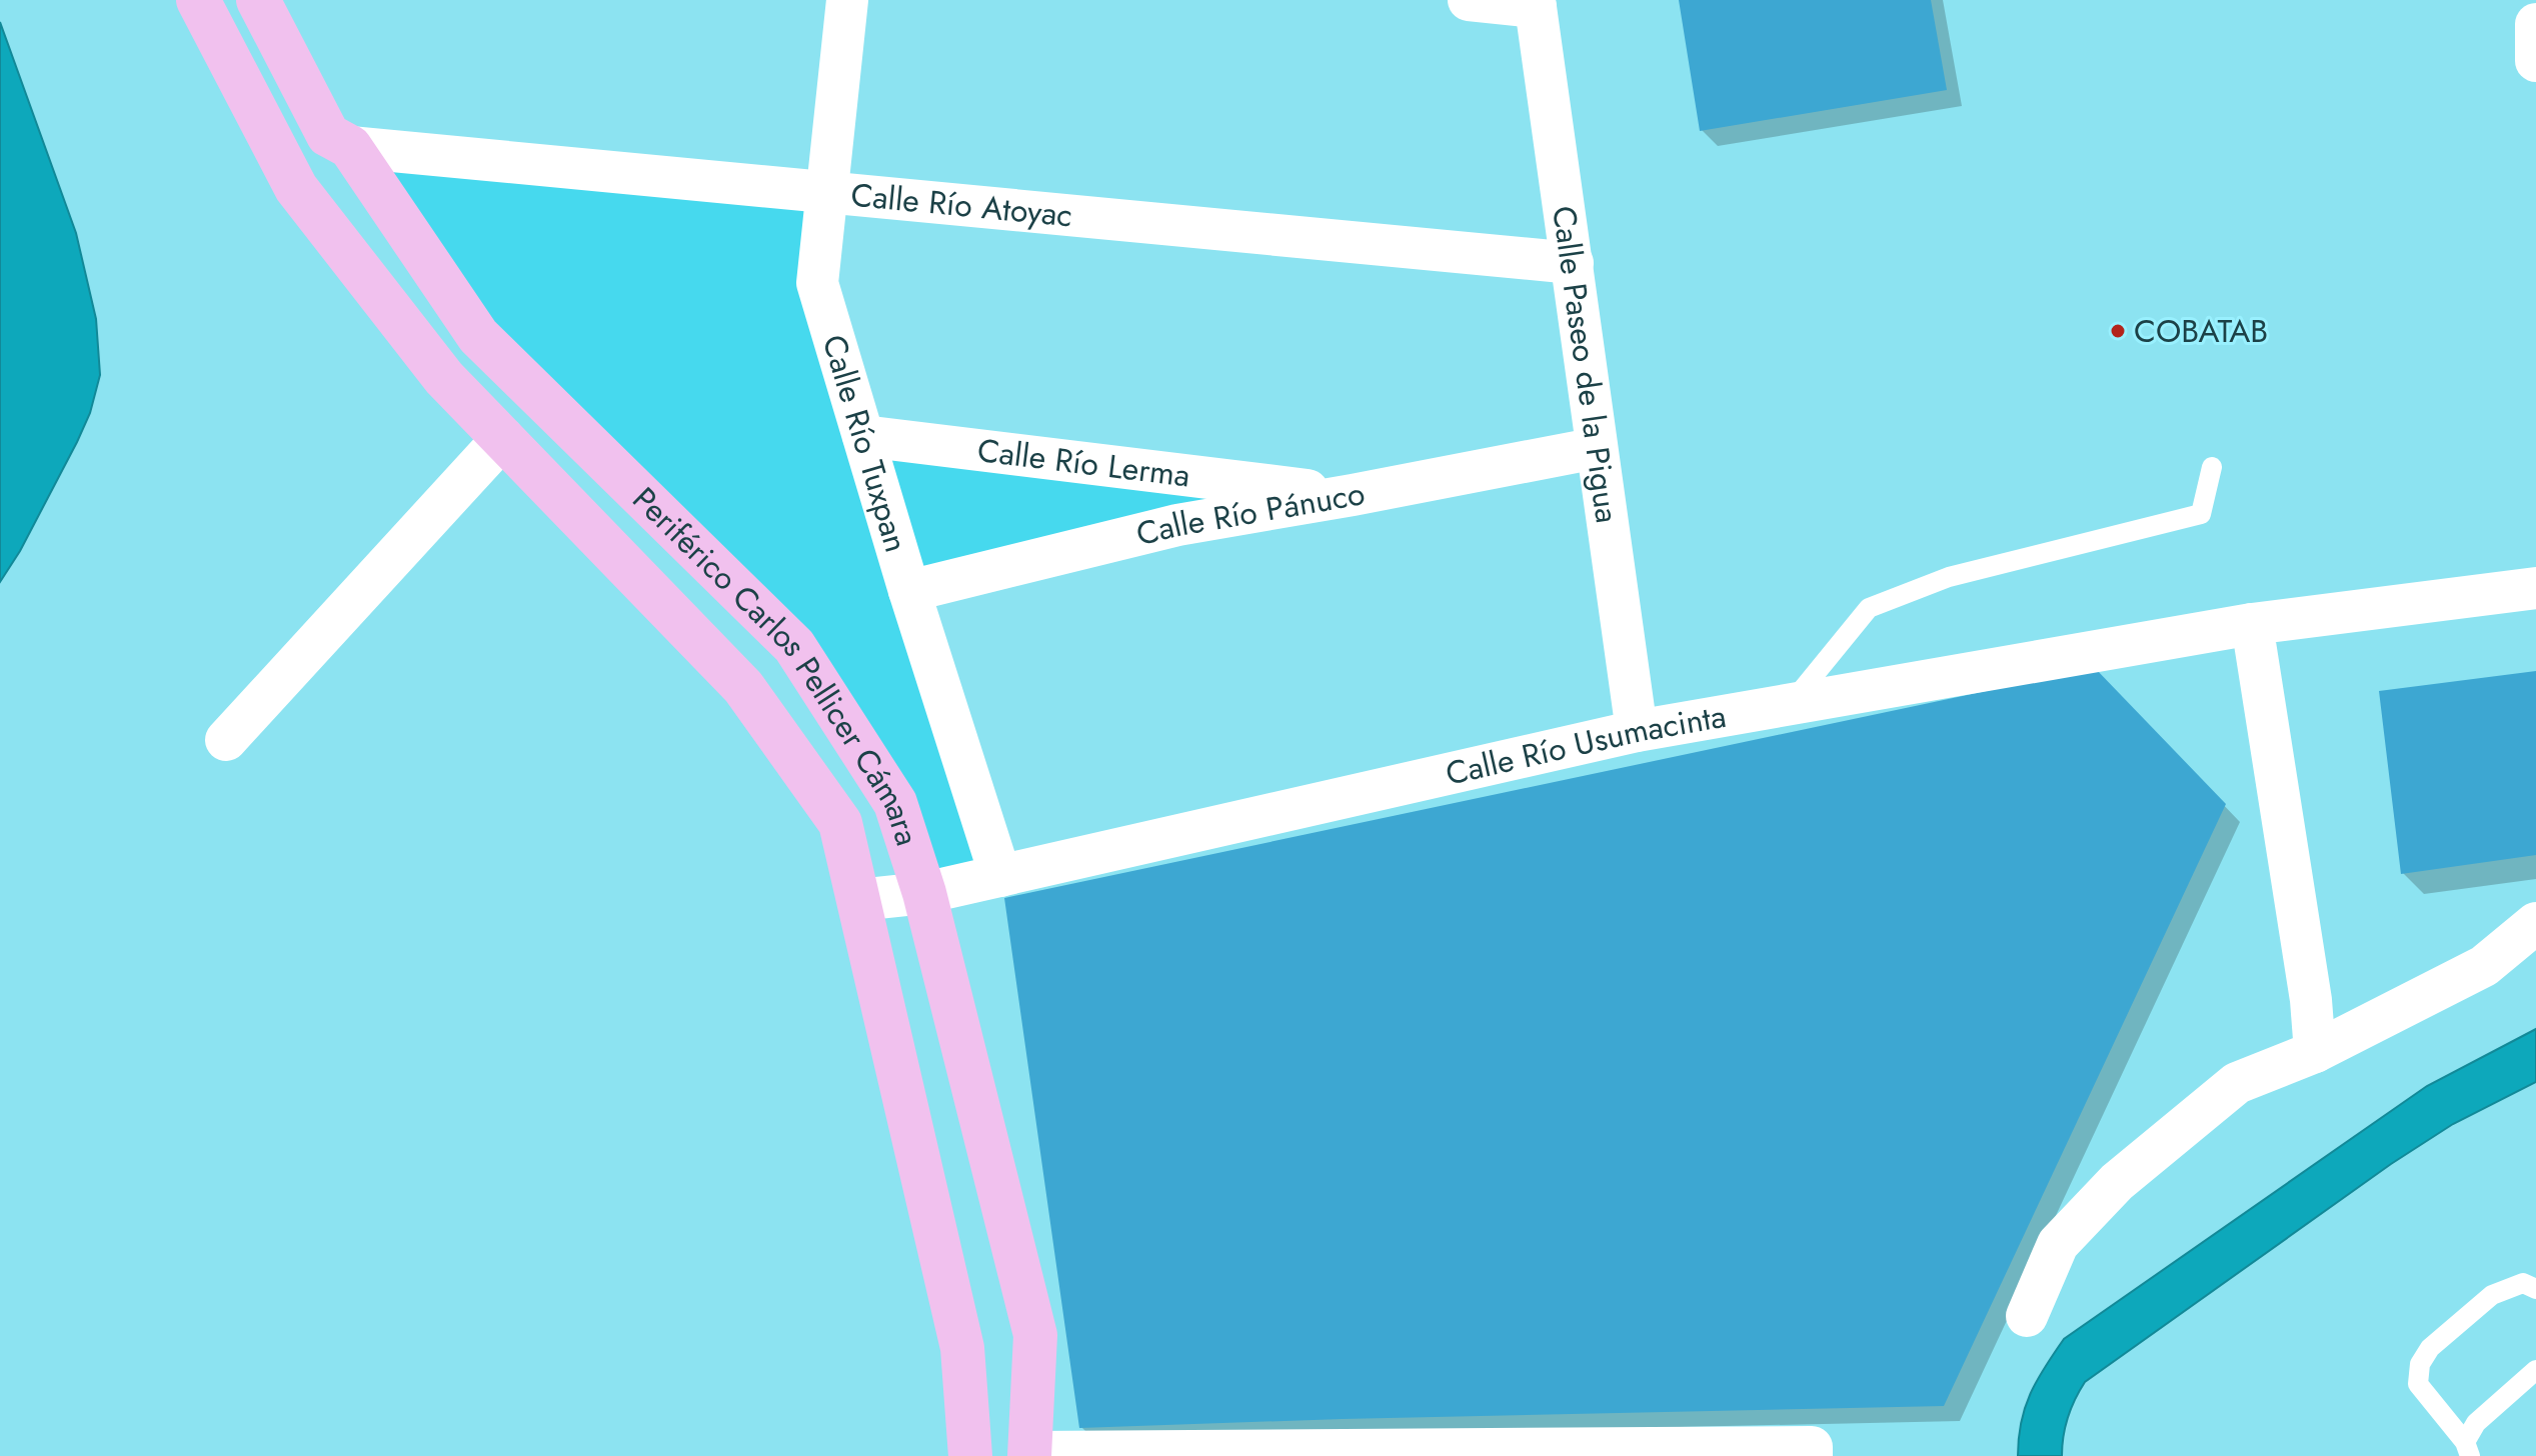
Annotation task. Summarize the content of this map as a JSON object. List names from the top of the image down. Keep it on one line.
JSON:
{"streets":{"main road":["Periférico Carlos Pellicer Cámara"],"street":["Calle Río Atoyac","Calle Paseo de la Pigua","Calle Río Tuxpan","Calle Río Lerma","Calle Río Pánuco","Calle Río Usumacinta"]},"crossings":[["Calle Río Atoyac","Calle Paseo de la Pigua"],["Calle Río Atoyac","Calle Río Tuxpan"],["Calle Río Atoyac","Periférico Carlos Pellicer Cámara"],["Calle Paseo de la Pigua","Calle Río Pánuco"],["Calle Paseo de la Pigua","Calle Río Usumacinta"],["Calle Río Tuxpan","Calle Río Lerma"],["Calle Río Tuxpan","Calle Río Pánuco"],["Calle Río Tuxpan","Calle Río Usumacinta"],["Calle Río Lerma","Calle Río Pánuco"],["Periférico Carlos Pellicer Cámara","Calle Río Usumacinta"]],"places":["COBATAB"]}
